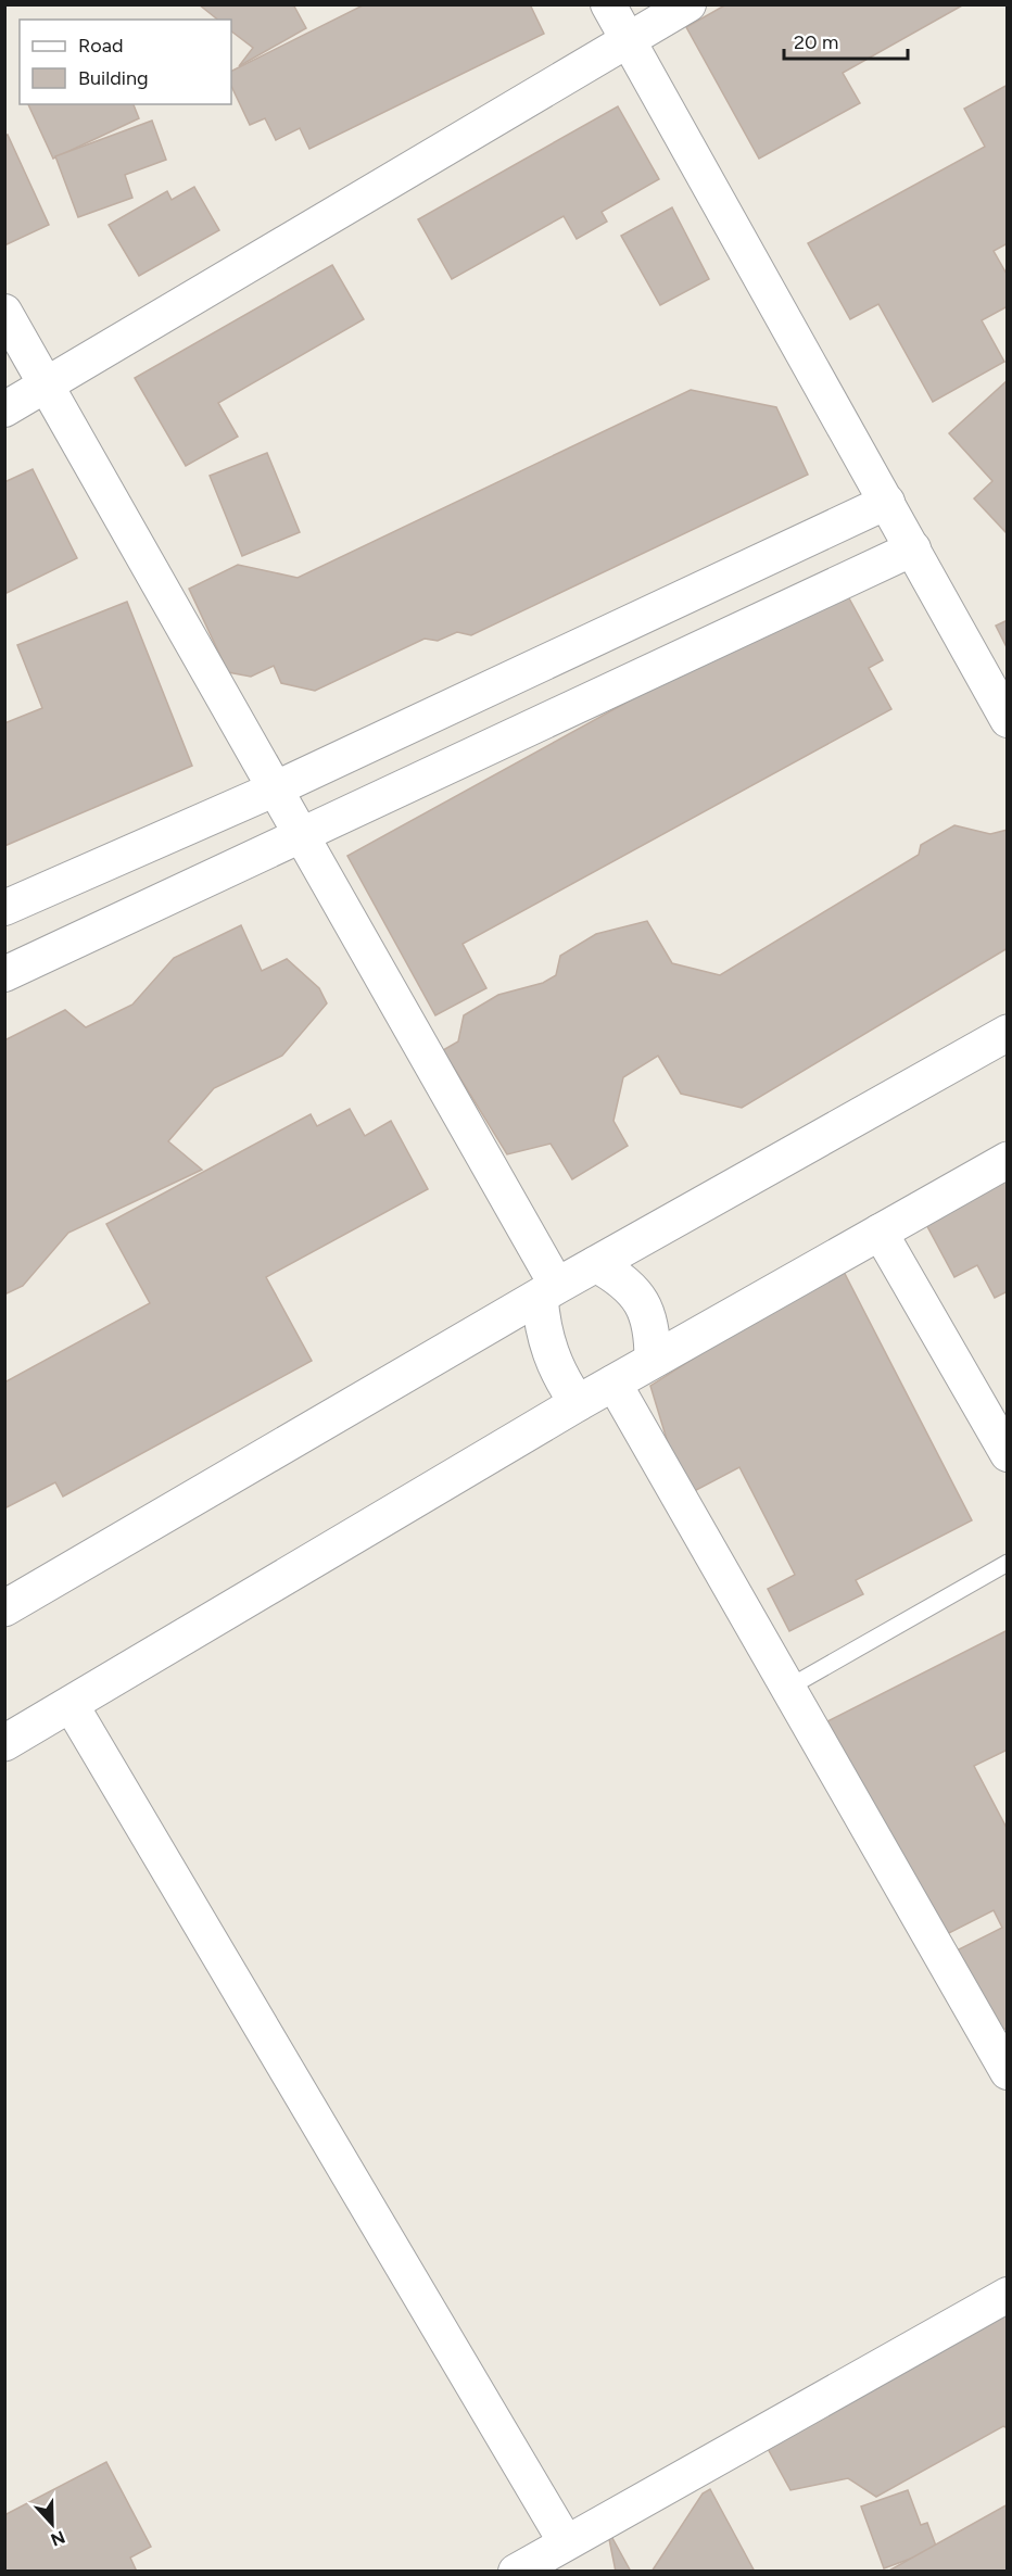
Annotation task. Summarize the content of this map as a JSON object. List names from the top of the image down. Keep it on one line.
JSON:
{"legend":["Road","Building"],"scale_bar":"20 m","north":"bottom"}
